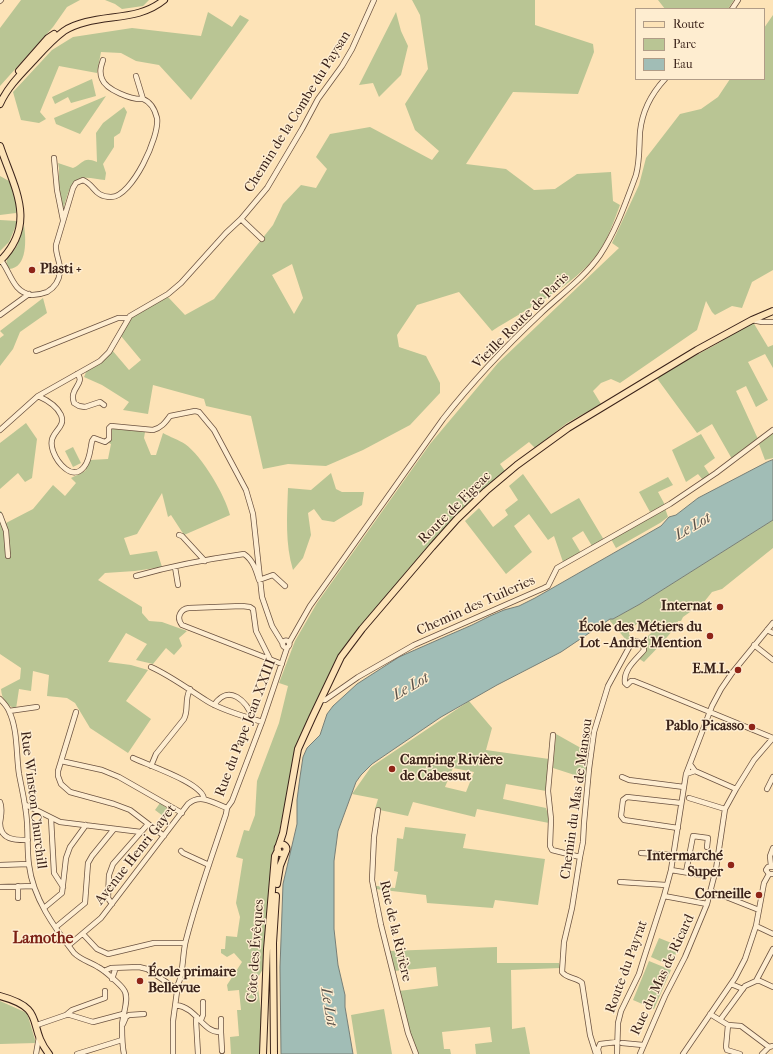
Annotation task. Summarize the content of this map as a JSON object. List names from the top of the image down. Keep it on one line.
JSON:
{"streets":{"main road":["Route de Figeac","Côte des Évêques"],"street":["Chemin de la Combe du Paysan","Vieille Route de Paris","Chemin des Tuileries","Rue du Pape Jean XXIII","Chemin du Mas de Mansou","Rue Winston Churchill","Avenue Henri Gayet","Rue de la Rivière","Route du Payrat","Rue du Mas de Ricard"]},"crossings":[["Vieille Route de Paris","Rue du Pape Jean XXIII"],["Route de Figeac","Chemin des Tuileries"],["Route de Figeac","Côte des Évêques"],["Chemin du Mas de Mansou","Route du Payrat"],["Rue Winston Churchill","Avenue Henri Gayet"]],"districts":["Lamothe"],"water":["Le Lot"],"places":["Plasti +","Internat","École des Métiers du Lot - André Mention","E.M.L.","Pablo Picasso","Camping Rivière de Cabessut","Intermarché Super","Corneille","École primaire Bellevue"],"legend":["Route","Parc","Eau"]}
